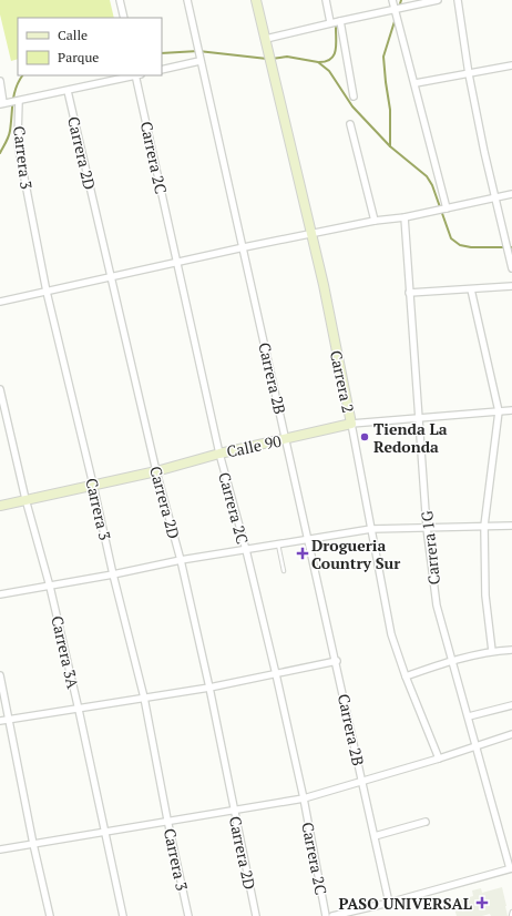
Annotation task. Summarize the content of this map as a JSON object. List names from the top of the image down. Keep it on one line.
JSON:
{"streets":{"street":["Carrera 2D","Carrera 3","Carrera 2C","Carrera 2B","Carrera 2","Calle 90","Carrera 1G","Carrera 3A"]},"crossings":[["Carrera 2D","Calle 90"],["Carrera 3","Calle 90"],["Carrera 2C","Calle 90"],["Carrera 2B","Calle 90"],["Carrera 2","Calle 90"],["Calle 90","Carrera 1G"],["Calle 90","Carrera 3A"]],"places":{"other":["Tienda La Redonda"],"health":["Drogueria Country Sur","PASO UNIVERSAL"]},"legend":["Calle","Parque"]}
